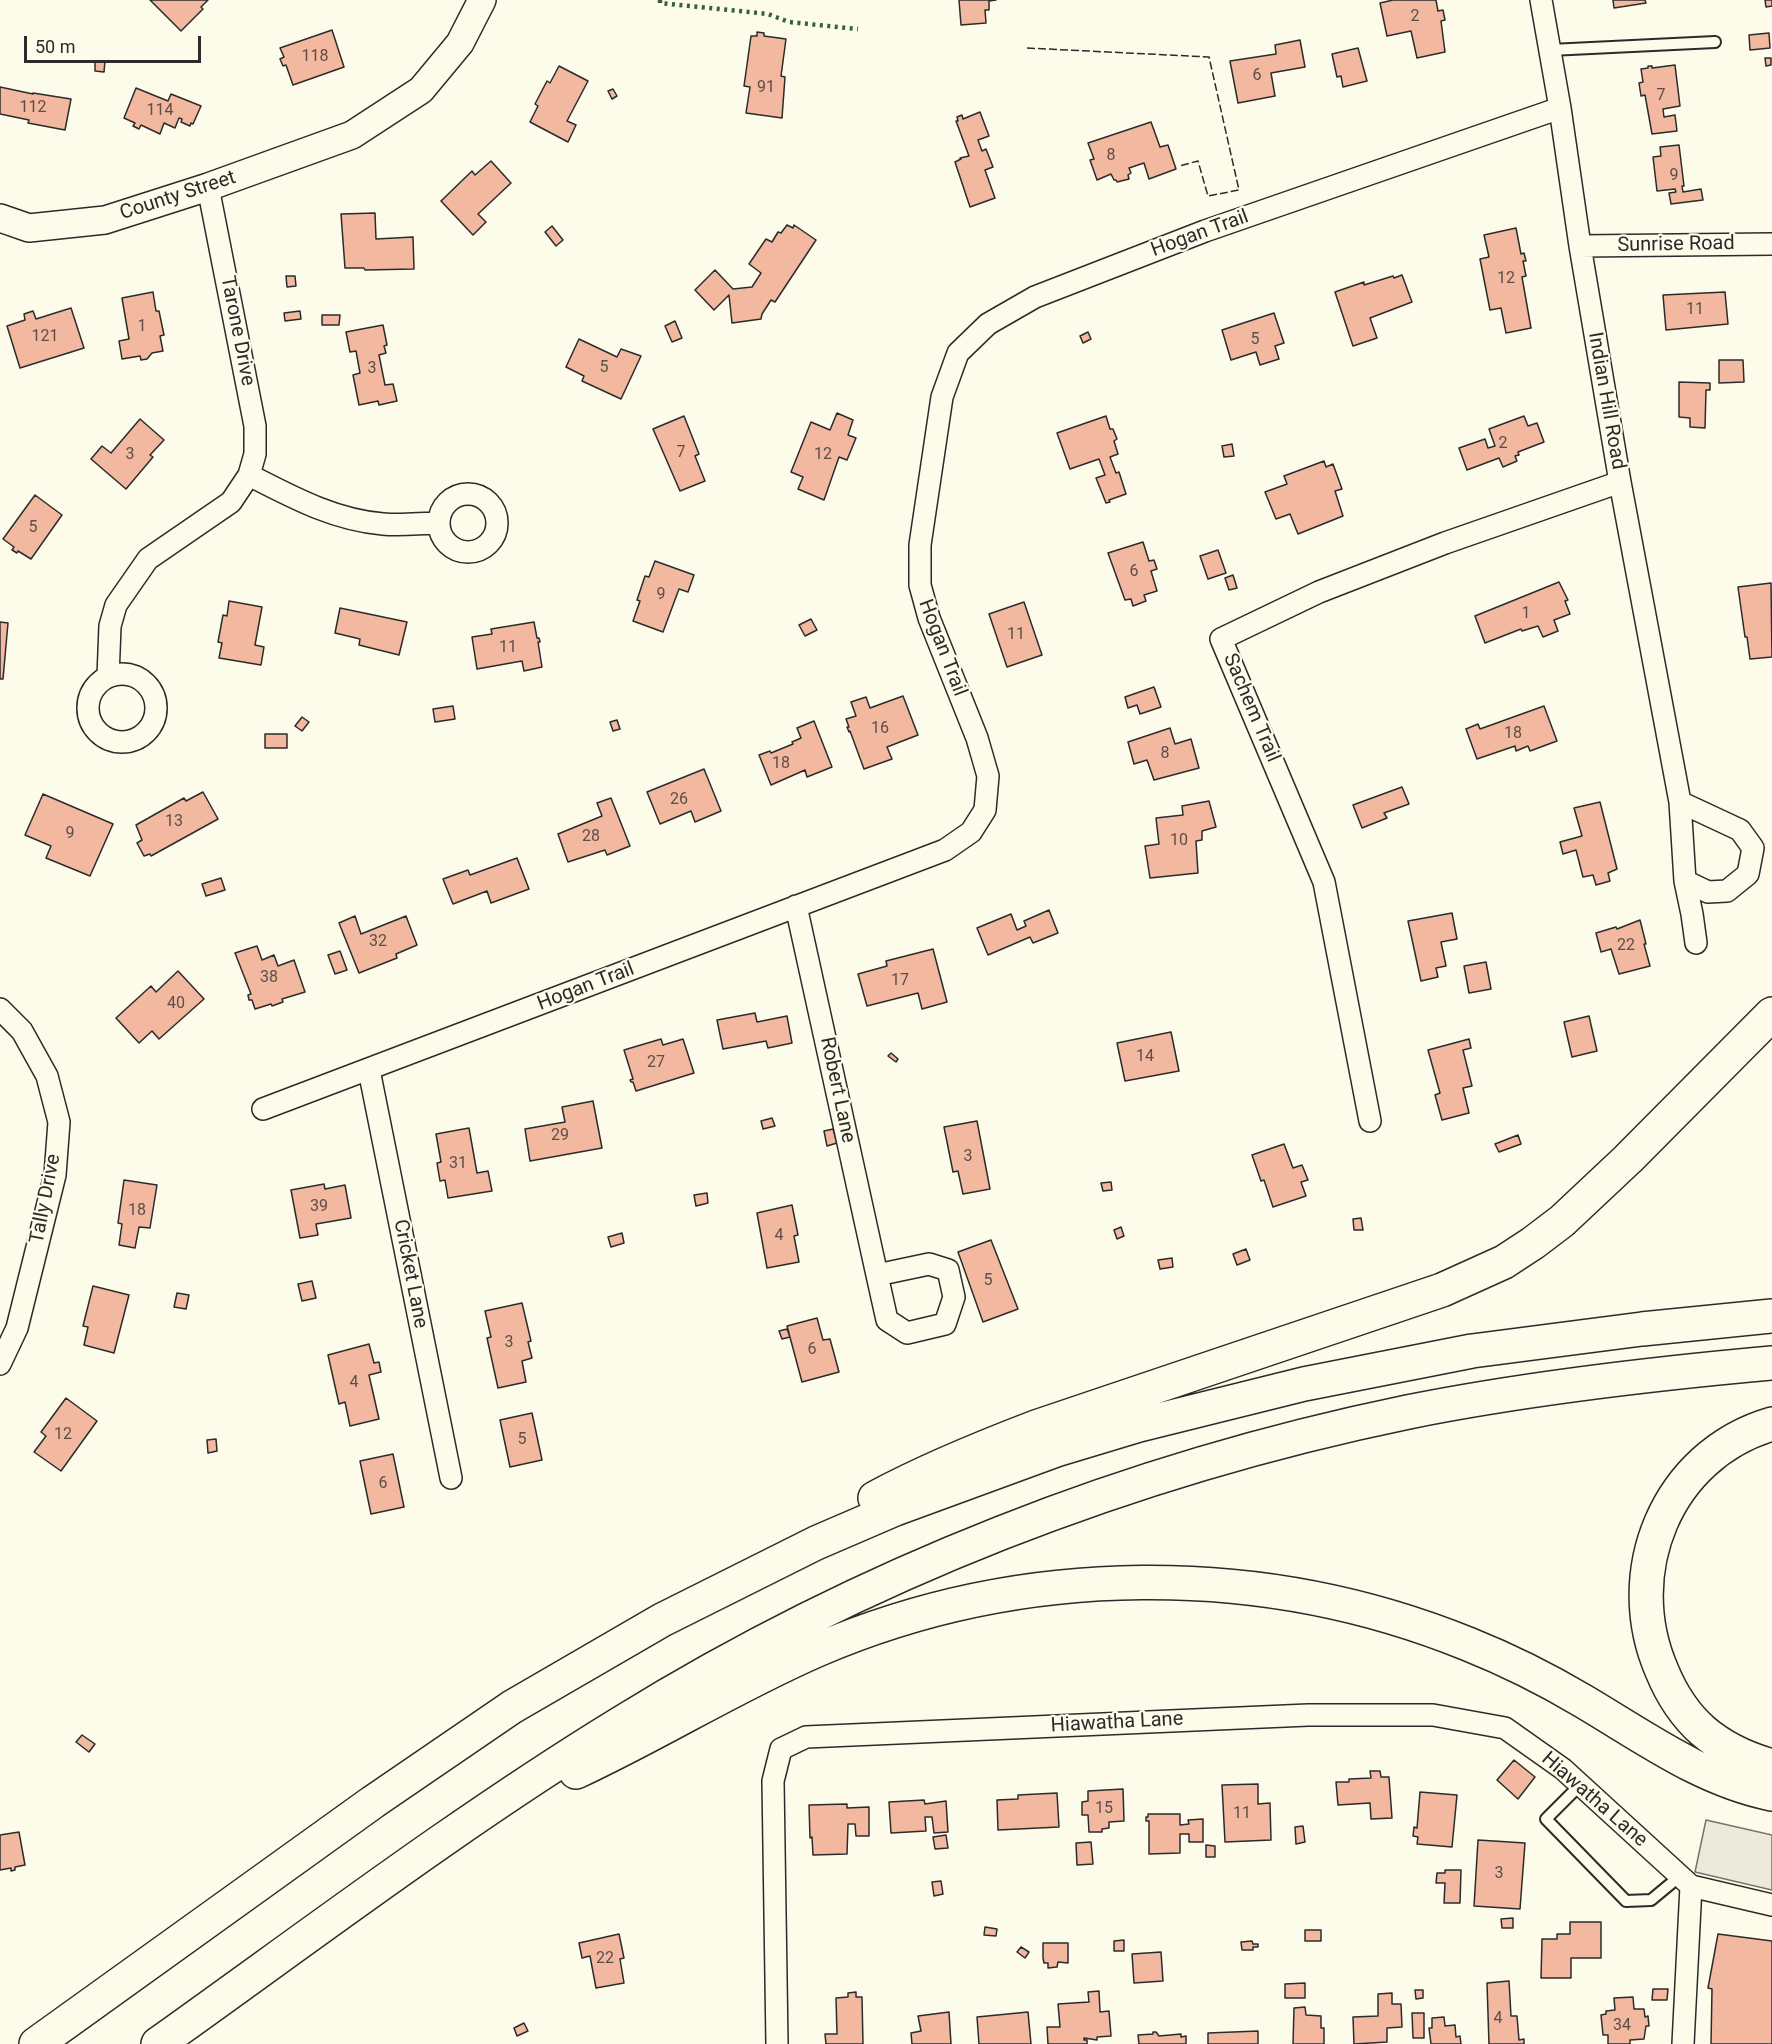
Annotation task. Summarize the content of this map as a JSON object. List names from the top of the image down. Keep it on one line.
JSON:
{"streets":{"street":["County Street","Hogan Trail","Sunrise Road","Tarone Drive","Indian Hill Road","Sachem Trail","Robert Lane","Tally Drive","Cricket Lane","Hiawatha Lane"]},"crossings":[["County Street","Tarone Drive"],["Hogan Trail","Indian Hill Road"],["Hogan Trail","Robert Lane"],["Hogan Trail","Cricket Lane"],["Sunrise Road","Indian Hill Road"],["Indian Hill Road","Sachem Trail"]],"house_numbers":["2","118","6","91","7","112","114","8","9","12","11","1","121","5","5","3","2","7","3","12","5","6","9","1","11","11","16","18","8","18","26","13","9","28","10","32","22","38","17","40","14","27","29","3","31","39","18","4","5","3","6","4","12","5","6","15","11","3","22","4","34"],"scale_bar":"50 m"}
